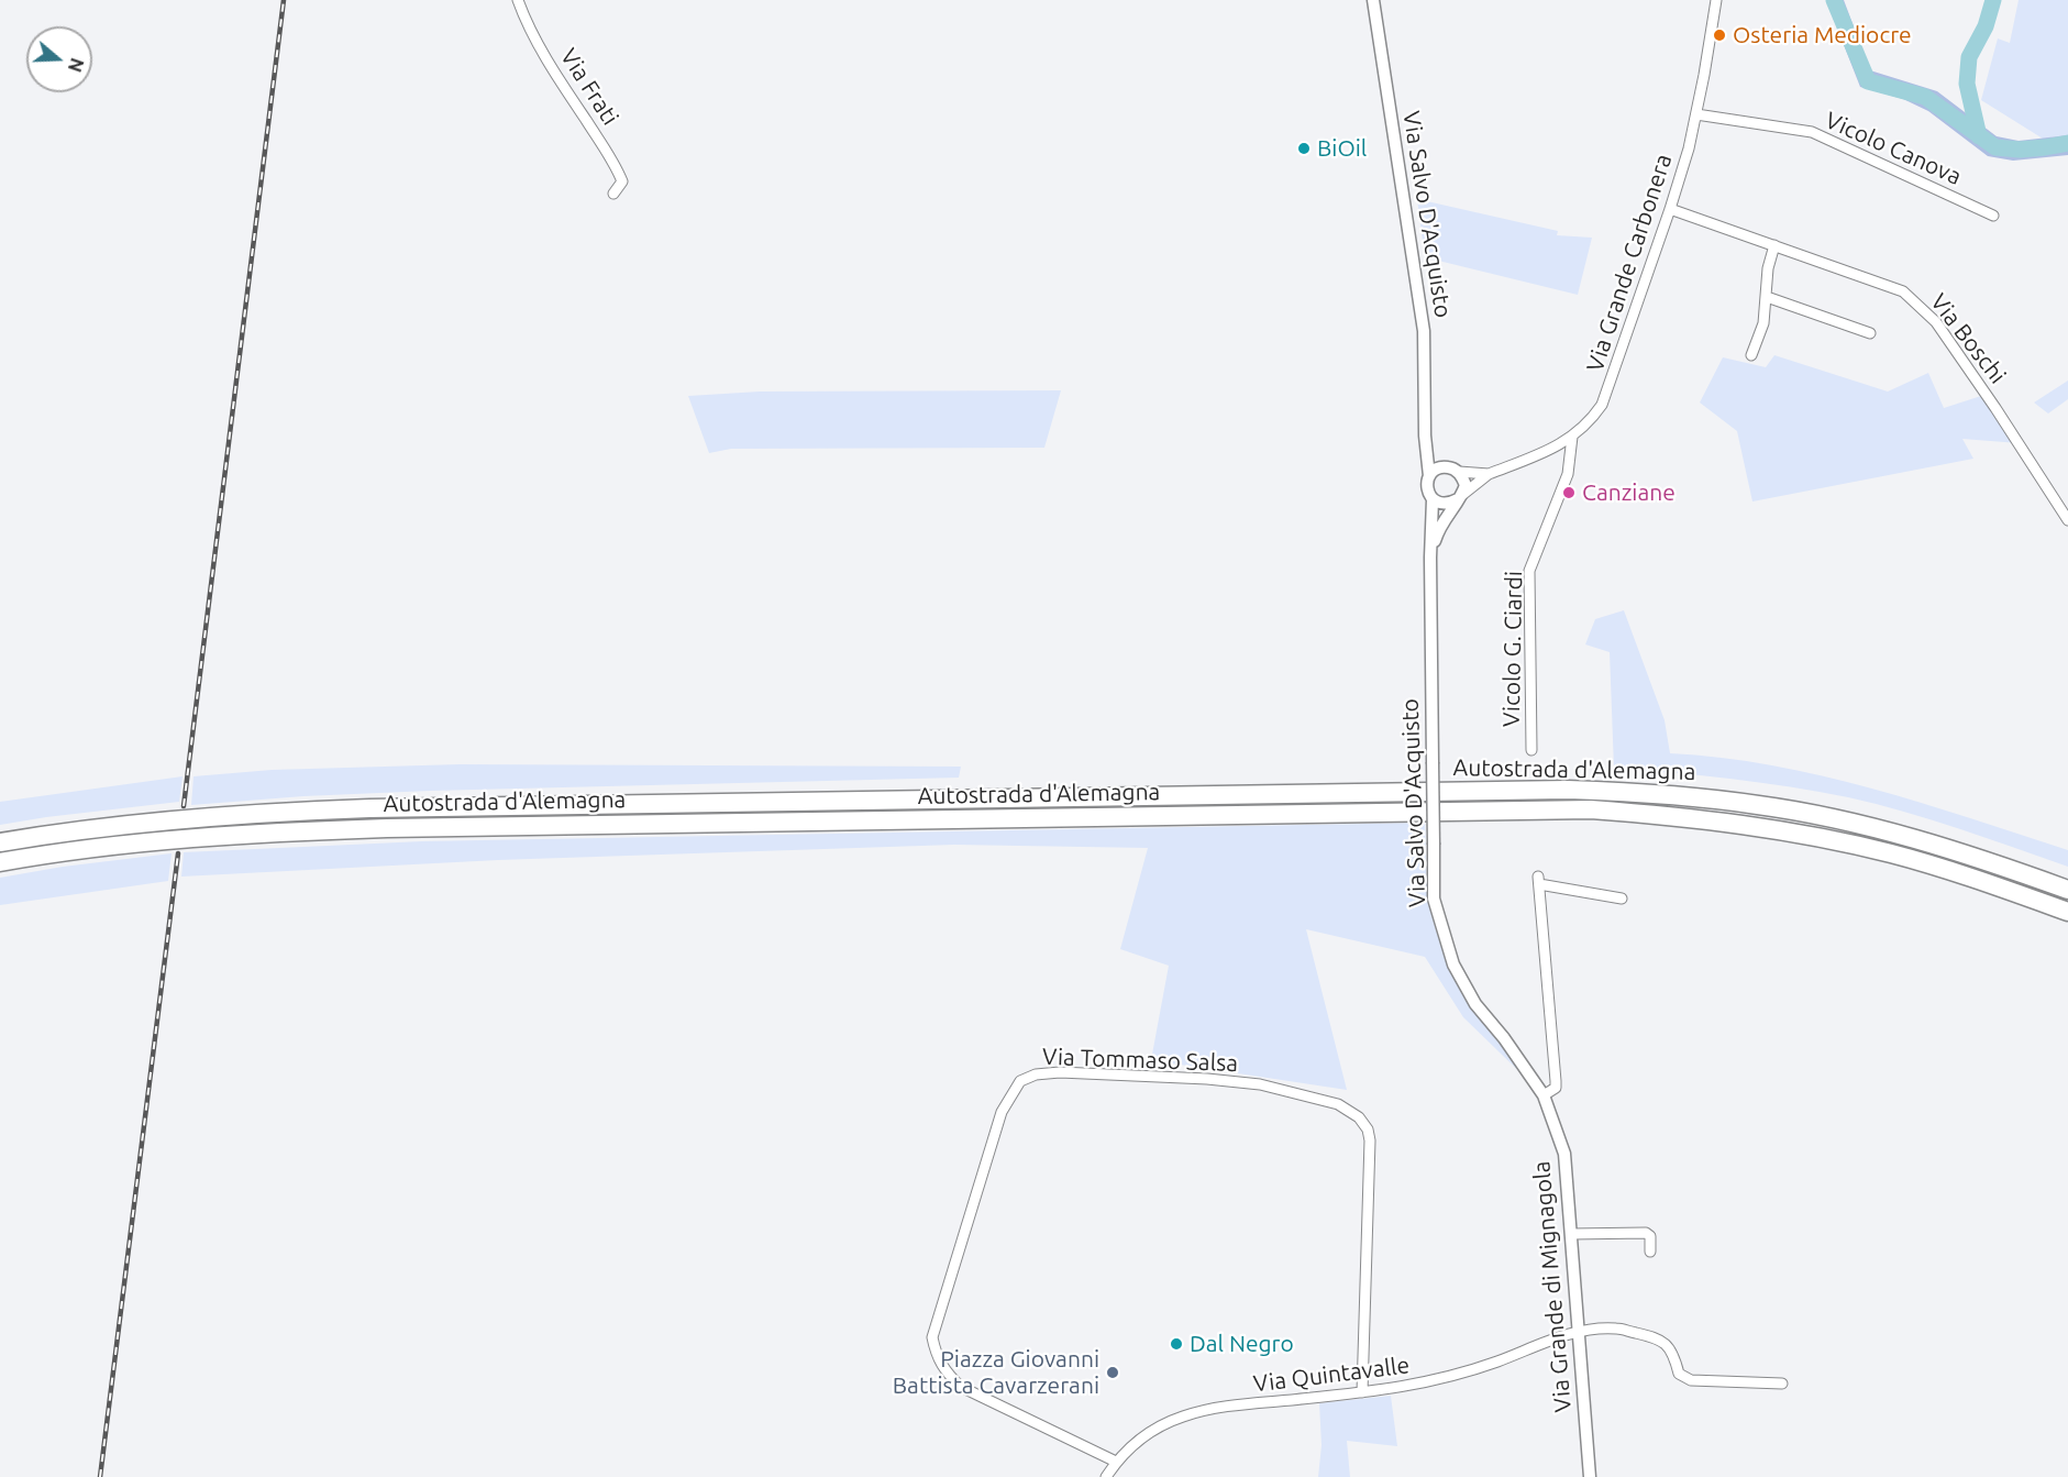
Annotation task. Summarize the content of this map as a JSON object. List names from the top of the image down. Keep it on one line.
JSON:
{"streets":{"highway":["Autostrada d'Alemagna"],"street":["Via Frati","Vicolo Canova","Via Salvo D'Acquisto","Via Grande Carbonera","Via Boschi","Vicolo G. Ciardi","Via Tommaso Salsa","Via Grande di Mignagola","Via Quintavalle"]},"crossings":[["Vicolo Canova","Via Grande Carbonera"],["Via Salvo D'Acquisto","Via Grande Carbonera"],["Via Salvo D'Acquisto","Via Grande di Mignagola"],["Via Grande Carbonera","Via Boschi"],["Via Grande Carbonera","Vicolo G. Ciardi"],["Via Tommaso Salsa","Via Quintavalle"],["Via Grande di Mignagola","Via Quintavalle"]],"places":["Osteria Mediocre","BiOil","Canziane","Dal Negro","Piazza Giovanni Battista Cavarzerani"],"north":"right"}
